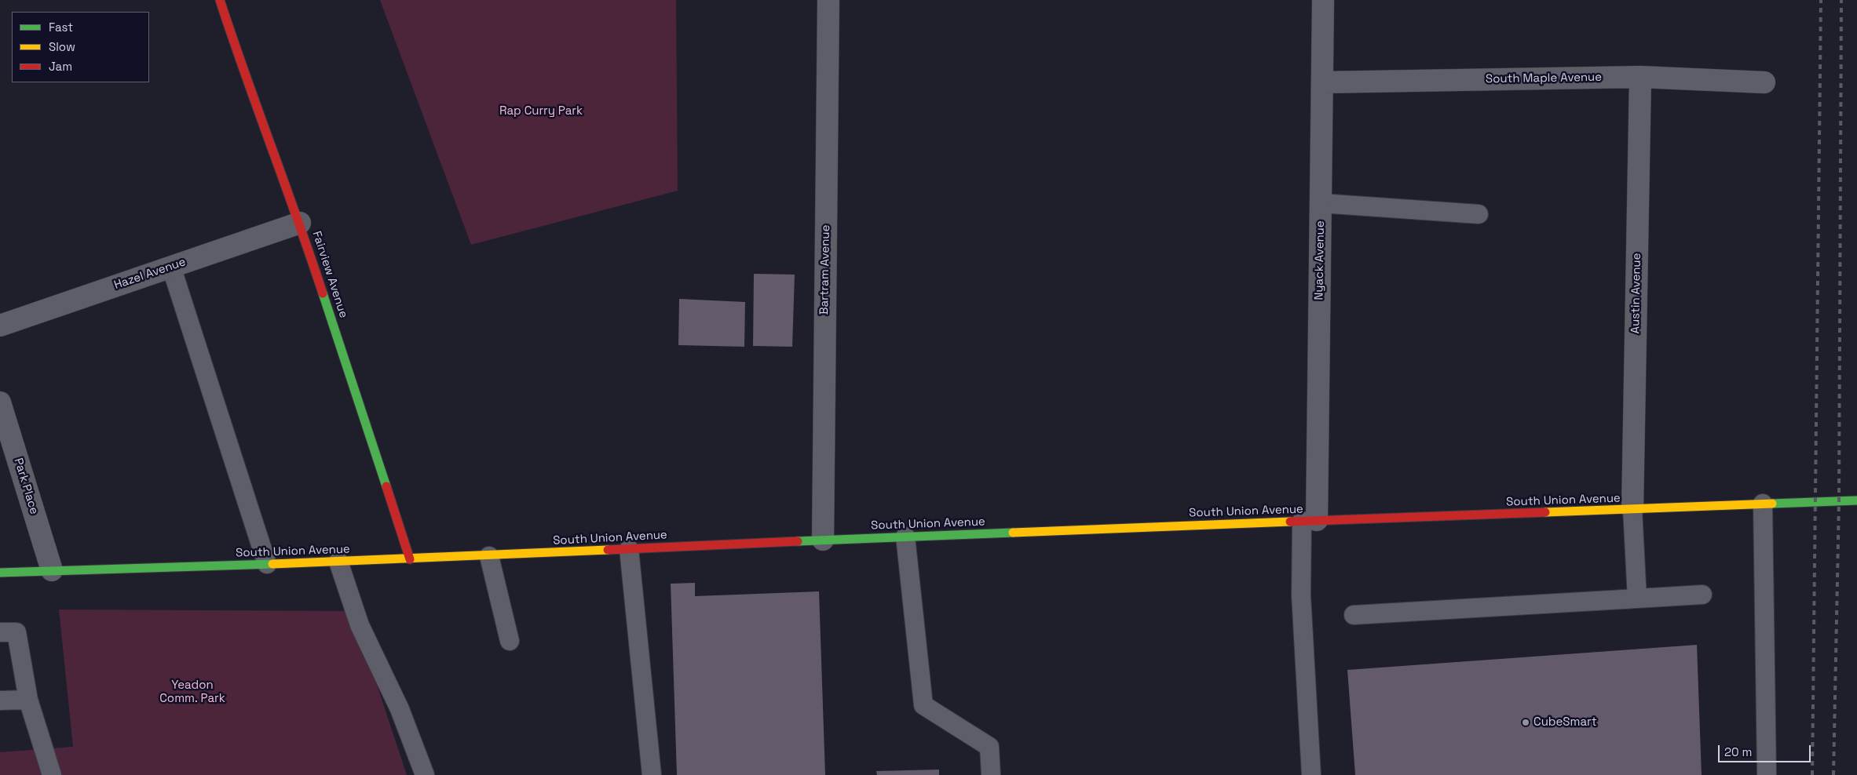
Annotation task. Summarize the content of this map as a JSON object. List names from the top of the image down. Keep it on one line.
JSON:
{"streets":{"street":["South Maple Avenue","Nyack Avenue","Bartram Avenue","Hazel Avenue","Fairview Avenue","Austin Avenue","Park Place","South Union Avenue"]},"crossings":[["South Maple Avenue","Nyack Avenue"],["South Maple Avenue","Austin Avenue"],["Nyack Avenue","South Union Avenue"],["Bartram Avenue","South Union Avenue"],["Hazel Avenue","Fairview Avenue"],["Fairview Avenue","South Union Avenue"],["Austin Avenue","South Union Avenue"],["Park Place","South Union Avenue"]],"parks":["Rap Curry Park","Yeadon Comm. Park"],"places":["CubeSmart"],"legend":["Fast","Slow","Jam"],"scale_bar":"20 m"}
